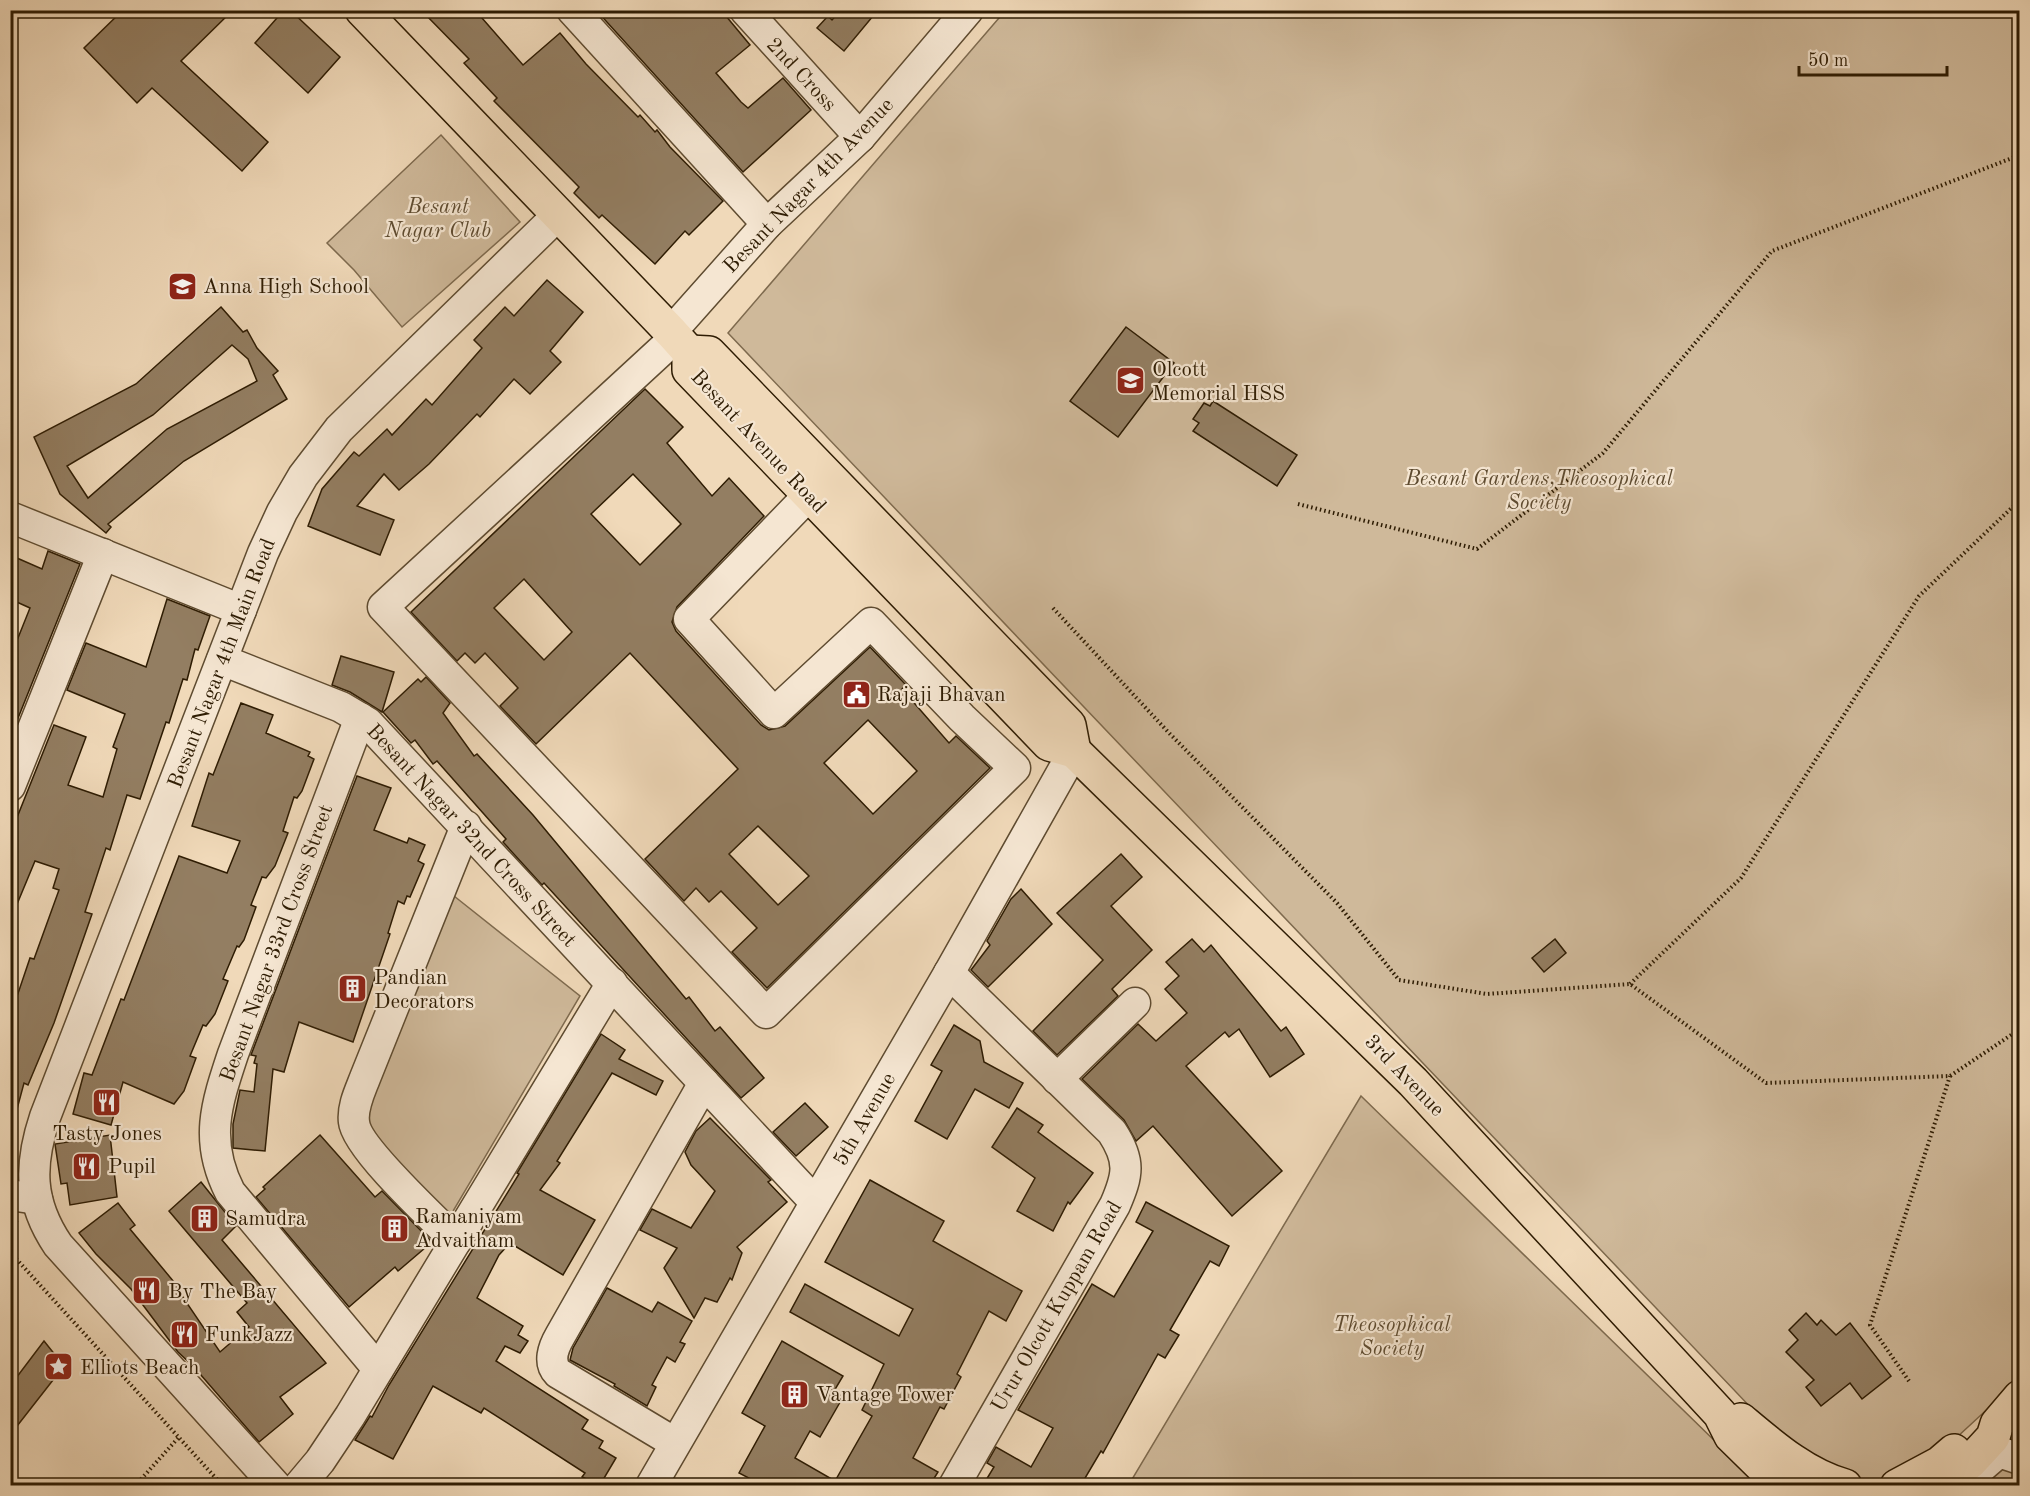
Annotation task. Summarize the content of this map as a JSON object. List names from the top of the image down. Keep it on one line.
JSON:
{"streets":{"main road":["Besant Avenue Road","3rd Avenue"],"street":["2nd Cross","Besant Nagar 4th Avenue","Besant Nagar 4th Main Road","Besant Nagar 32nd Cross Street","Besant Nagar 33rd Cross Street","5th Avenue","Urur Olcott Kuppam Road"]},"crossings":[["2nd Cross","Besant Nagar 4th Avenue"],["Besant Nagar 4th Avenue","Besant Avenue Road"],["Besant Avenue Road","Besant Nagar 4th Main Road"],["Besant Avenue Road","3rd Avenue"],["Besant Avenue Road","5th Avenue"],["Besant Nagar 4th Main Road","Besant Nagar 32nd Cross Street"],["Besant Nagar 32nd Cross Street","Besant Nagar 33rd Cross Street"],["Besant Nagar 32nd Cross Street","5th Avenue"],["3rd Avenue","5th Avenue"],["5th Avenue","Urur Olcott Kuppam Road"]],"parks":["Besant Nagar Club","Besant Gardens,Theosophical Society","Theosophical Society"],"places":{"school or university":["Anna High School","Olcott Memorial HSS"],"public building":["Rajaji Bhavan"],"building":["Pandian Decorators","Samudra","Ramaniyam Advaitham","Vantage Tower"],"restaurant":["Tasty Jones","Pupil","By The Bay","FunkJazz"],"place":["Elliots Beach"]},"scale_bar":"50 m"}
